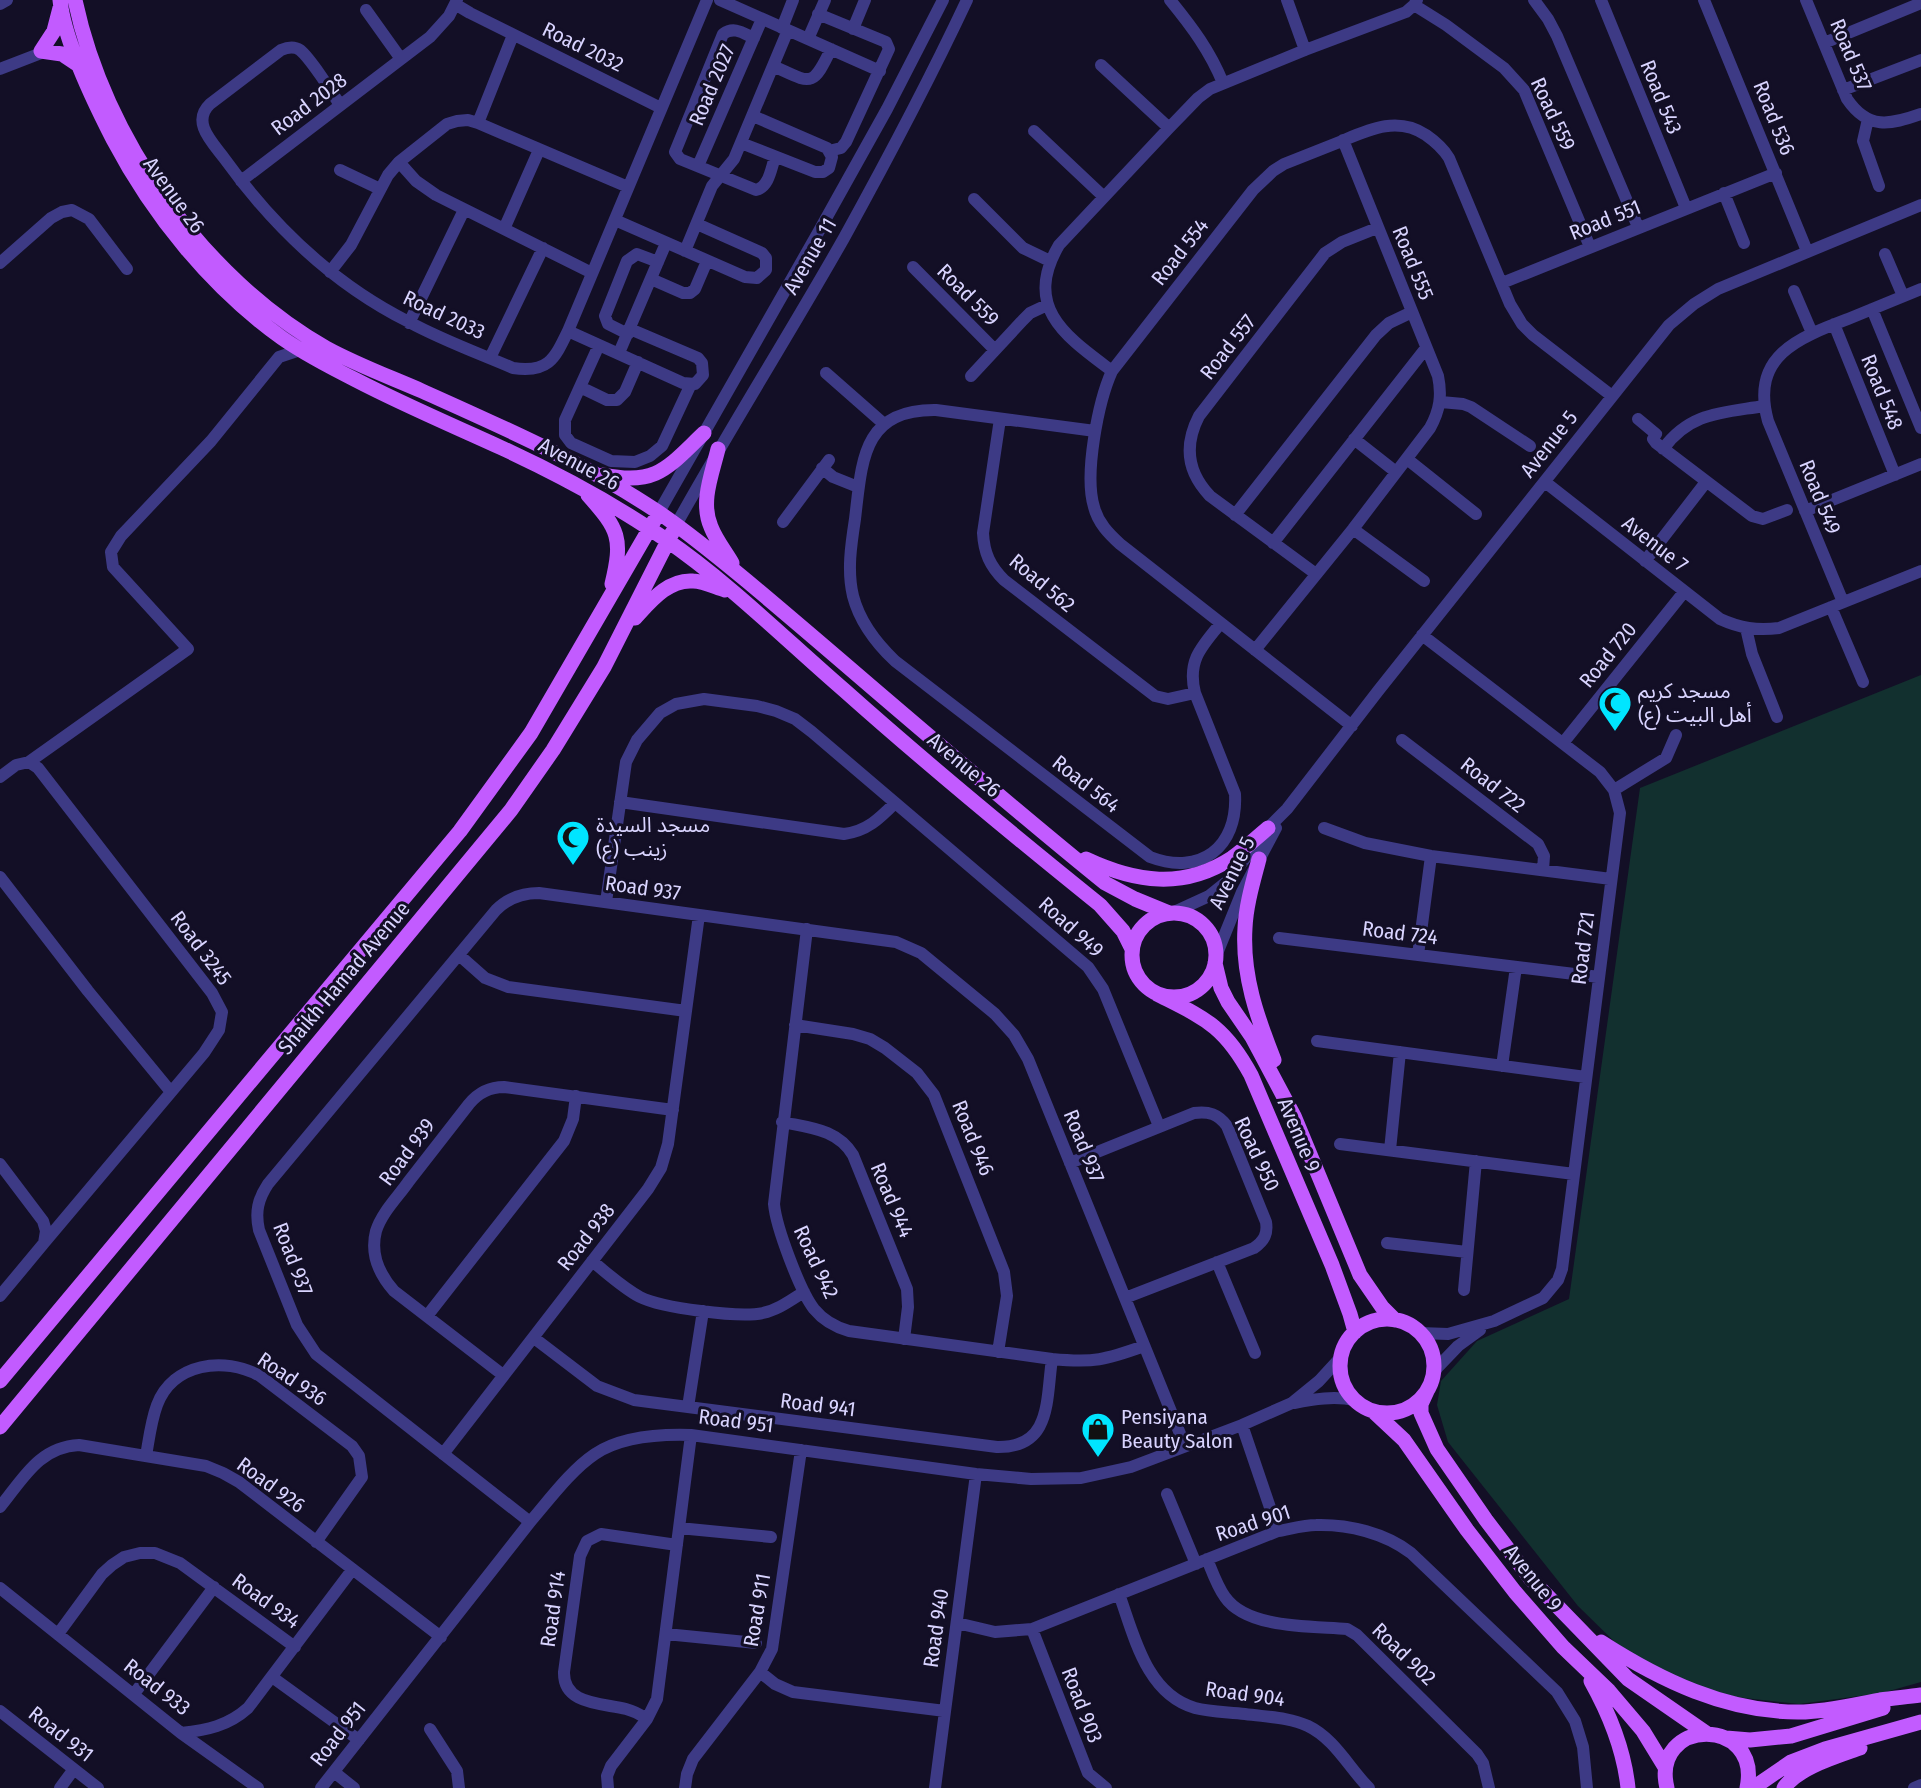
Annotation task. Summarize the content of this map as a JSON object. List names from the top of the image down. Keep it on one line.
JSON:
{"streets":{"main road":["Avenue 26","Shaikh Hamad Avenue","Avenue 9"],"street":["Road 2032","Road 537","Road 2027","Road 543","Road 2028","Road 559","Road 536","Road 551","Road 554","Avenue 11","Road 555","Road 2033","Road 557","Road 548","Avenue 5","Road 549","Avenue 7","Road 562","Road 720","Road 564","Road 722","Road 937","Road 949","Road 724","Road 3245","Road 721","Road 946","Road 939","Road 950","Road 944","Road 938","Road 942","Road 936","Road 941","Road 951","Road 926","Road 901","Road 934","Road 914","Road 911","Road 940","Road 902","Road 933","Road 904","Road 903","Road 931"]},"crossings":[["Road 2032","Road 2028"],["Road 2032","Road 2033"],["Road 543","Road 551"],["Road 2028","Road 2033"],["Road 559","Road 551"],["Road 536","Road 551"],["Road 536","Avenue 5"],["Avenue 26","Avenue 11"],["Avenue 26","Avenue 5"],["Avenue 26","Shaikh Hamad Avenue"],["Avenue 26","Avenue 9"],["Road 551","Road 554"],["Road 554","Road 555"],["Road 554","Avenue 5"],["Road 554","Road 564"],["Avenue 11","Shaikh Hamad Avenue"],["Road 555","Road 557"],["Road 548","Road 549"],["Avenue 5","Avenue 7"],["Avenue 5","Avenue 9"],["Road 549","Avenue 7"],["Avenue 7","Road 720"],["Road 562","Road 564"],["Road 937","Road 949"],["Road 937","Road 950"],["Road 937","Road 938"],["Road 937","Road 942"],["Road 937","Road 951"],["Road 949","Road 950"],["Road 724","Road 721"],["Road 721","Avenue 9"],["Road 721","Road 951"],["Avenue 9","Road 951"],["Road 946","Road 942"],["Road 939","Road 938"],["Road 944","Road 942"],["Road 938","Road 941"],["Road 942","Road 941"],["Road 936","Road 926"],["Road 951","Road 926"],["Road 951","Road 911"],["Road 951","Road 940"],["Road 926","Road 933"],["Road 901","Road 940"],["Road 901","Road 902"],["Road 901","Road 904"],["Road 901","Road 903"],["Road 934","Road 933"]],"places":{"mosque":["مسجد كريم أهل البيت (ع)","مسجد السيدة زينب (ع)"],"shop":["Pensiyana Beauty Salon"]}}
